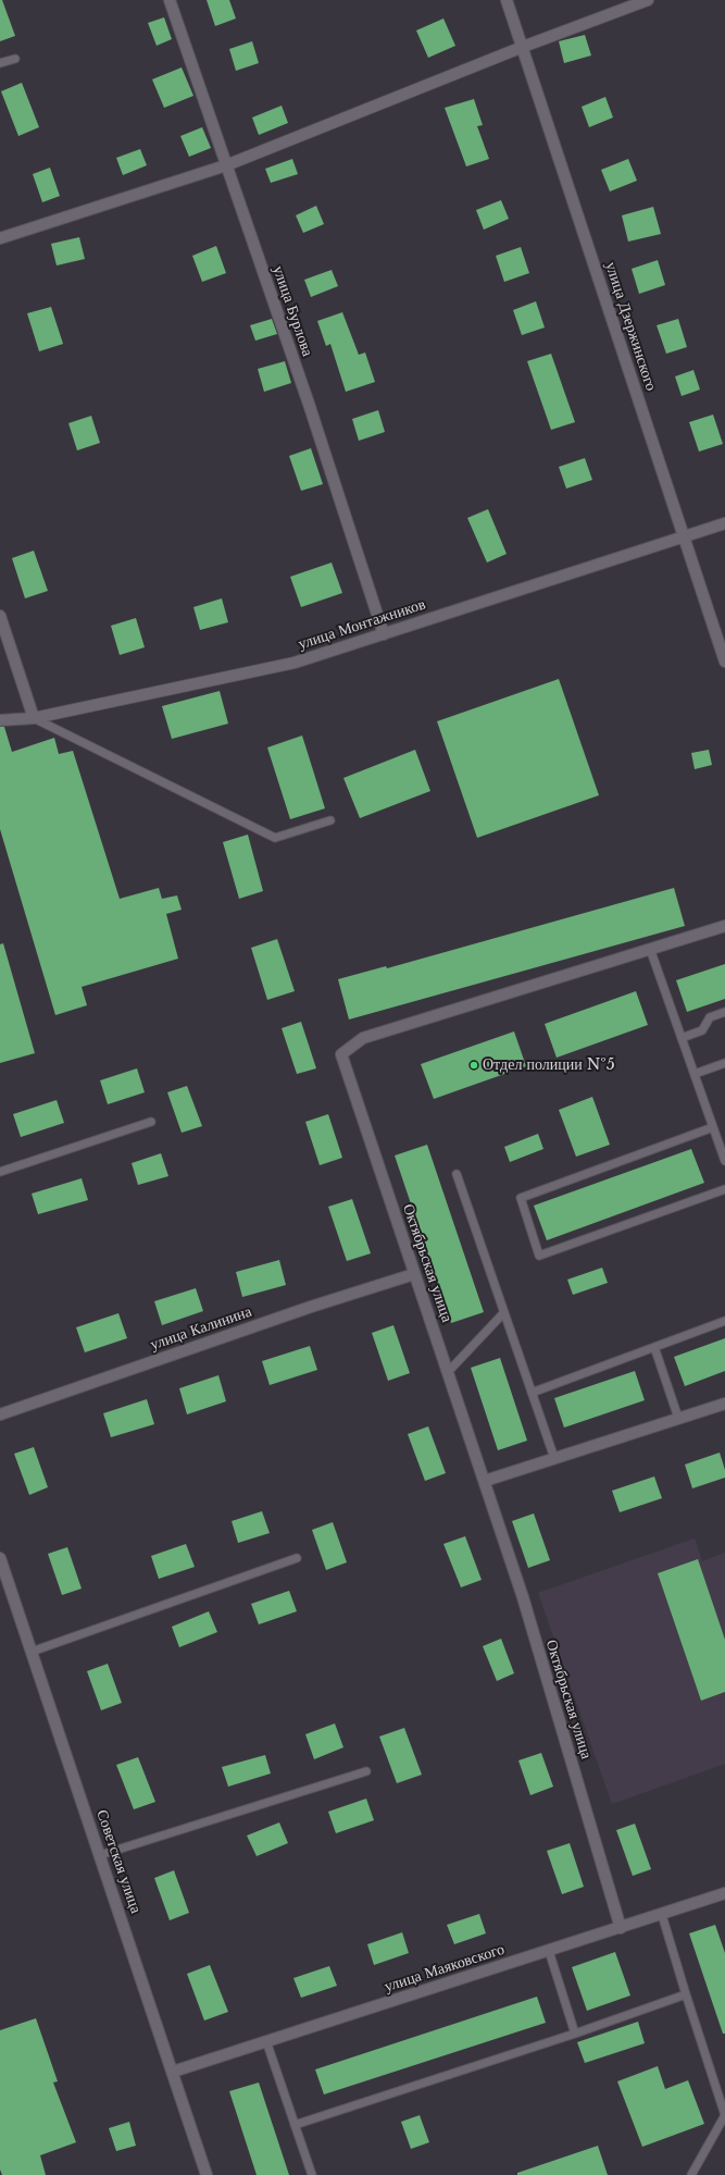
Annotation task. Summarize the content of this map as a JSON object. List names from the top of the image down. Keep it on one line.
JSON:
{"streets":{"street":["улица Бурлова","улица Дзержинского","улица Монтажников","Октябрьская улица","улица Калинина","Советская улица","улица Маяковского"]},"crossings":[["улица Бурлова","улица Монтажников"],["улица Дзержинского","улица Монтажников"],["Октябрьская улица","улица Калинина"],["Октябрьская улица","улица Маяковского"],["Советская улица","улица Маяковского"]],"places":["Отдел полиции №5"]}
